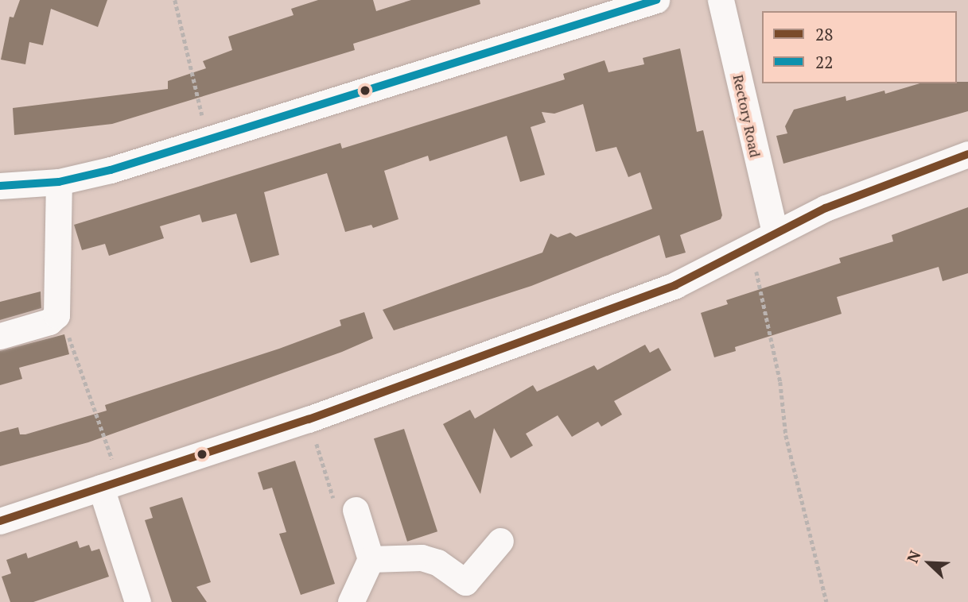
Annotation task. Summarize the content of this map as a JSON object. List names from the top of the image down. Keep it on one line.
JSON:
{"streets":{"street":["Rectory Road"]},"lines":["transit line 22","transit line 28"],"legend":["28","22"],"north":"top left"}
